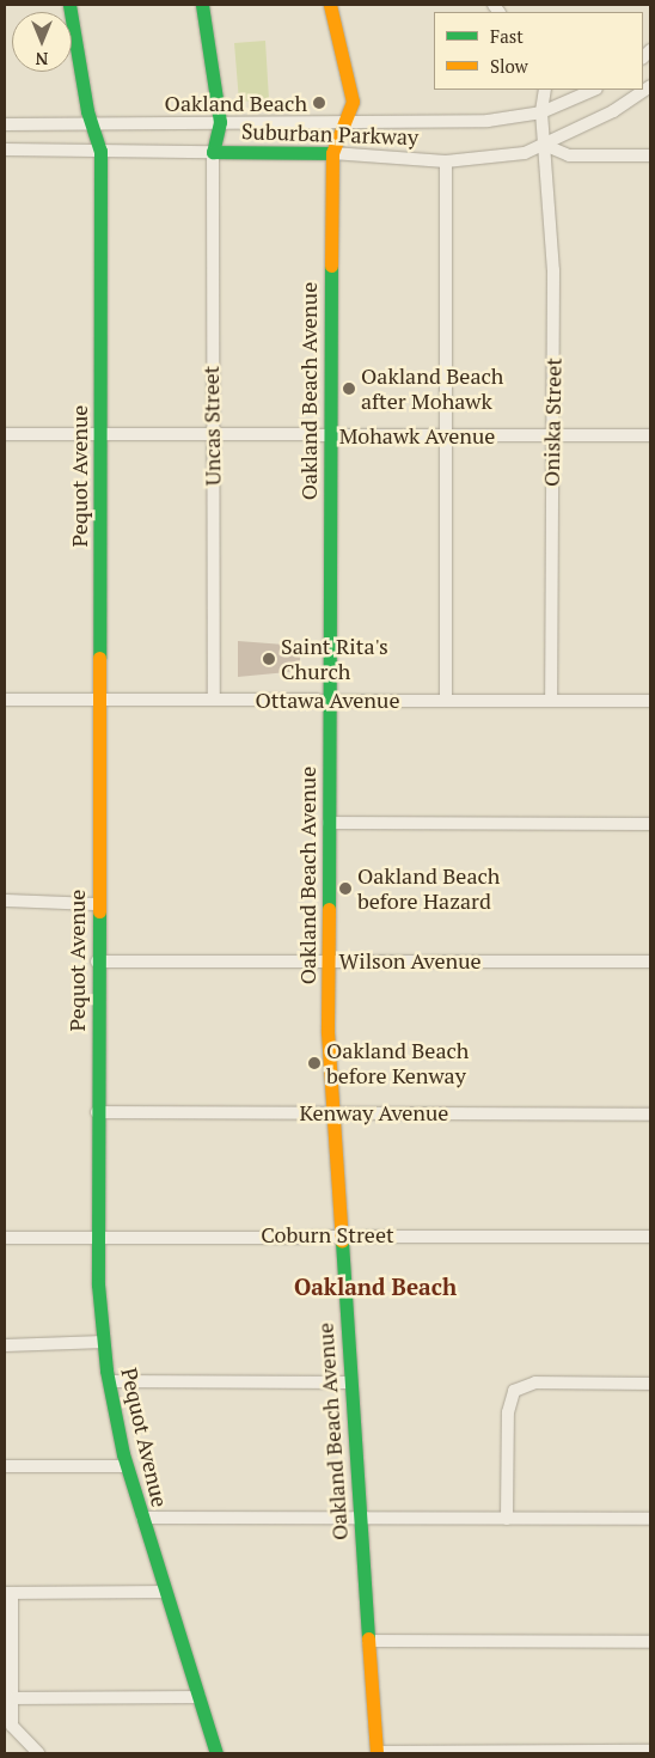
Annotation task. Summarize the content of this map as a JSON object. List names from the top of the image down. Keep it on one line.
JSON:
{"streets":{"street":["Suburban Parkway","Oakland Beach Avenue","Oniska Street","Uncas Street","Mohawk Avenue","Pequot Avenue","Ottawa Avenue","Wilson Avenue","Kenway Avenue","Coburn Street"]},"crossings":[["Suburban Parkway","Oakland Beach Avenue"],["Suburban Parkway","Oniska Street"],["Suburban Parkway","Uncas Street"],["Suburban Parkway","Pequot Avenue"],["Oakland Beach Avenue","Mohawk Avenue"],["Oakland Beach Avenue","Ottawa Avenue"],["Oakland Beach Avenue","Wilson Avenue"],["Oakland Beach Avenue","Kenway Avenue"],["Oakland Beach Avenue","Coburn Street"],["Oniska Street","Mohawk Avenue"],["Oniska Street","Ottawa Avenue"],["Uncas Street","Mohawk Avenue"],["Uncas Street","Ottawa Avenue"],["Mohawk Avenue","Pequot Avenue"],["Pequot Avenue","Ottawa Avenue"],["Pequot Avenue","Wilson Avenue"],["Pequot Avenue","Kenway Avenue"],["Pequot Avenue","Coburn Street"]],"districts":["Oakland Beach"],"places":["Oakland Beach","Oakland Beach after Mohawk","Saint Rita's Church","Oakland Beach before Hazard","Oakland Beach before Kenway"],"legend":["Fast","Slow"],"north":"bottom"}
